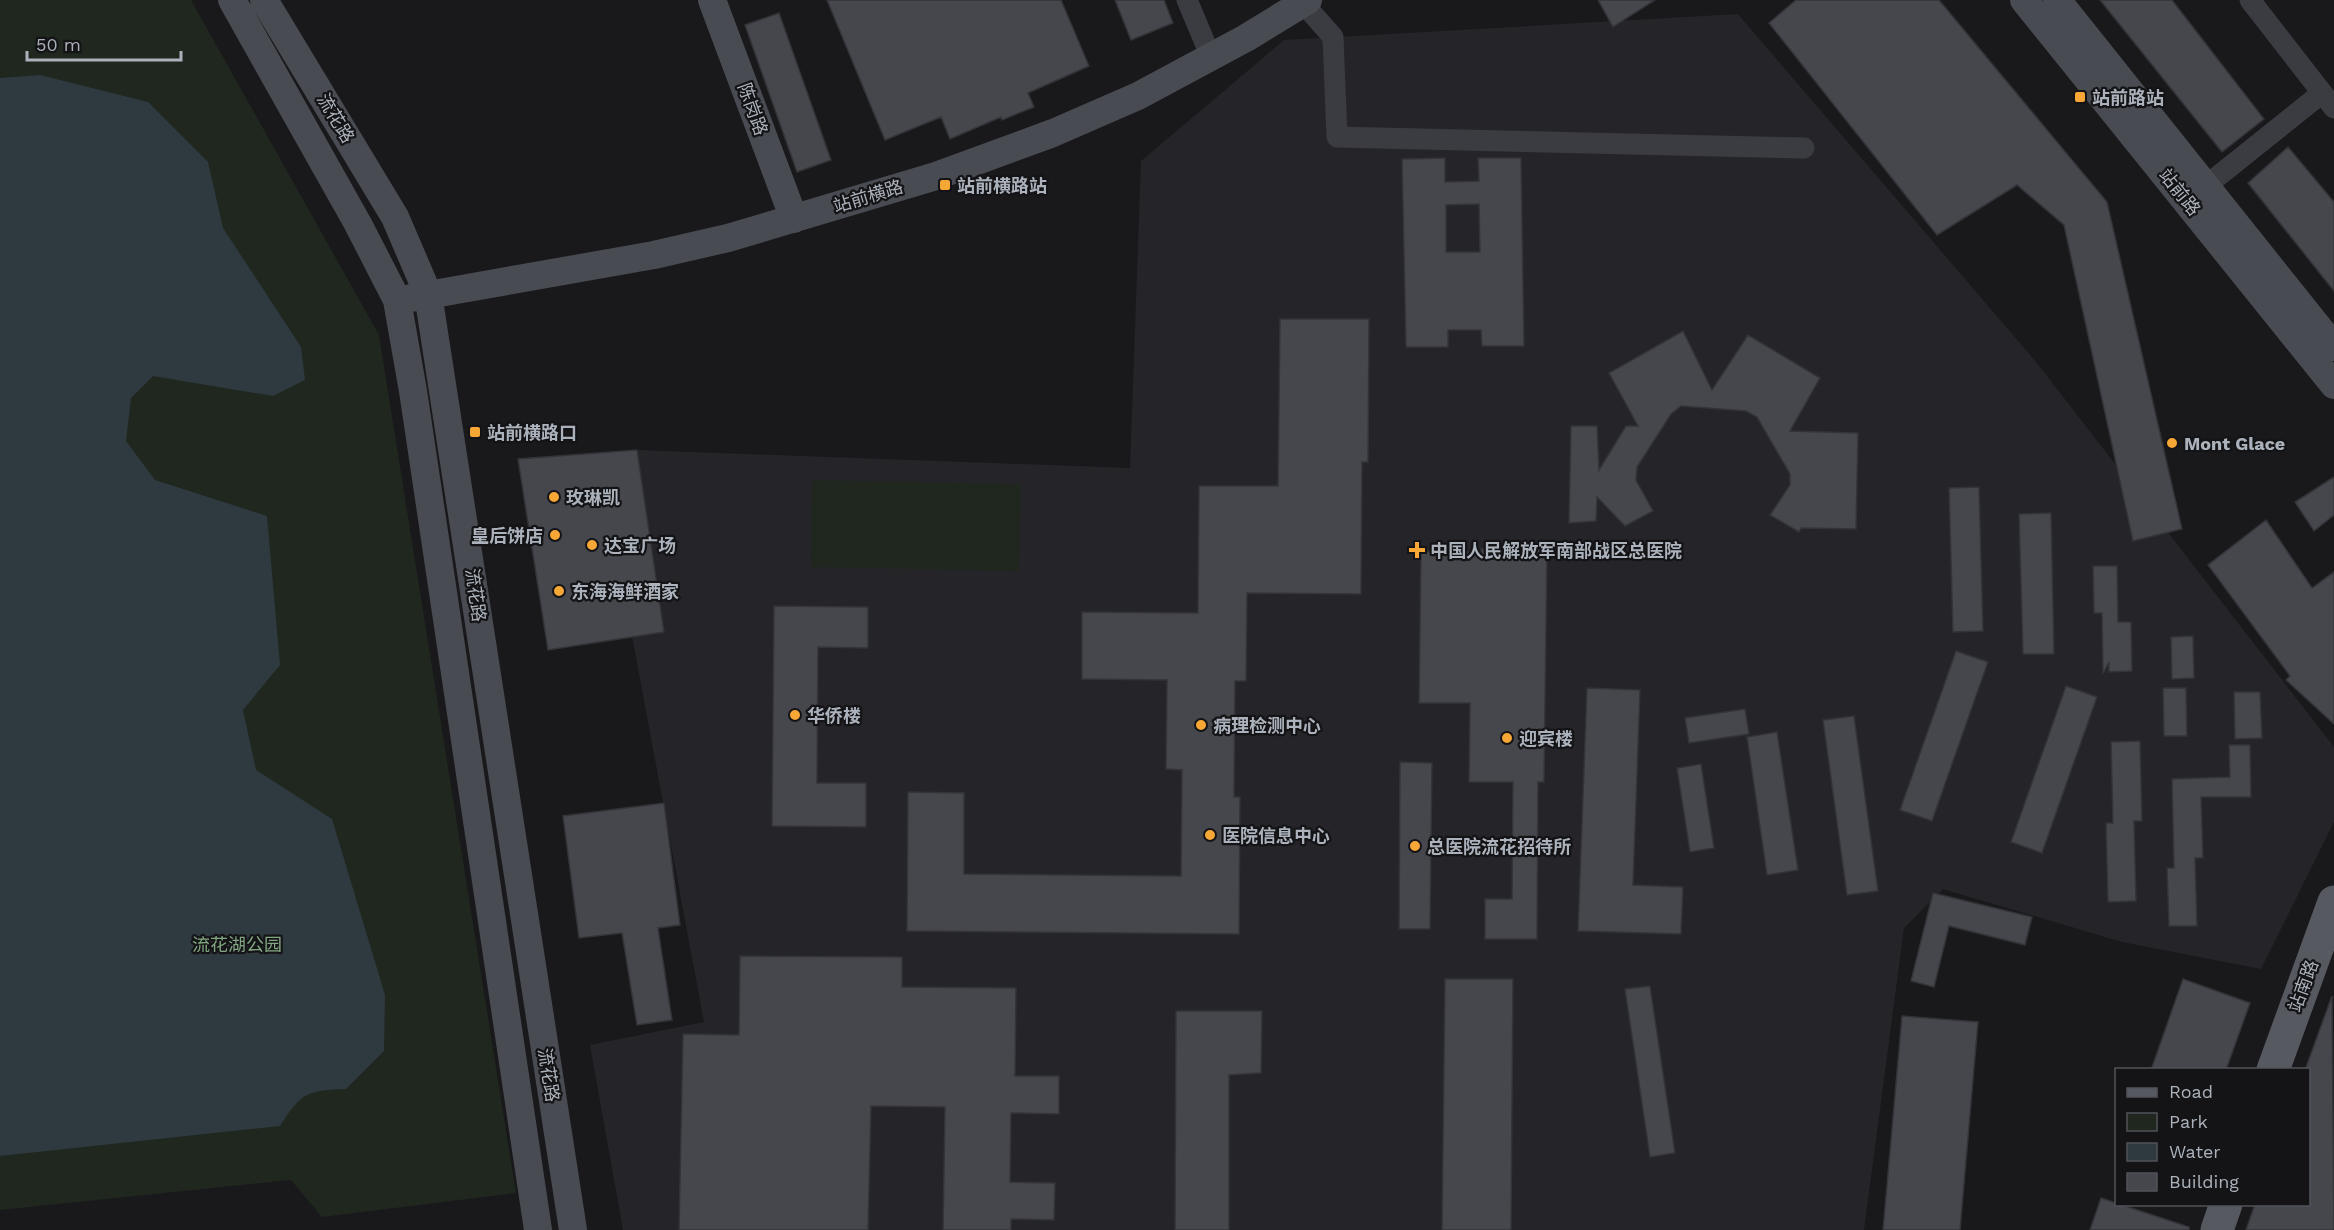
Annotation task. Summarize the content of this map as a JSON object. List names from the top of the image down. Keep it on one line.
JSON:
{"streets":{"main road":["站南路"],"street":["陈岗路","流花路","站前路","站前横路"]},"crossings":[["陈岗路","站前横路"],["流花路","站前横路"]],"parks":["流花湖公园"],"places":{"transit":["站前路站","站前横路站","站前横路口"],"other":["Mont Glace","玫琳凯","皇后饼店","达宝广场","东海海鲜酒家","华侨楼","病理检测中心","迎宾楼","医院信息中心","总医院流花招待所"],"health":["中国人民解放军南部战区总医院"]},"legend":["Road","Park","Water","Building"],"scale_bar":"50 m"}
